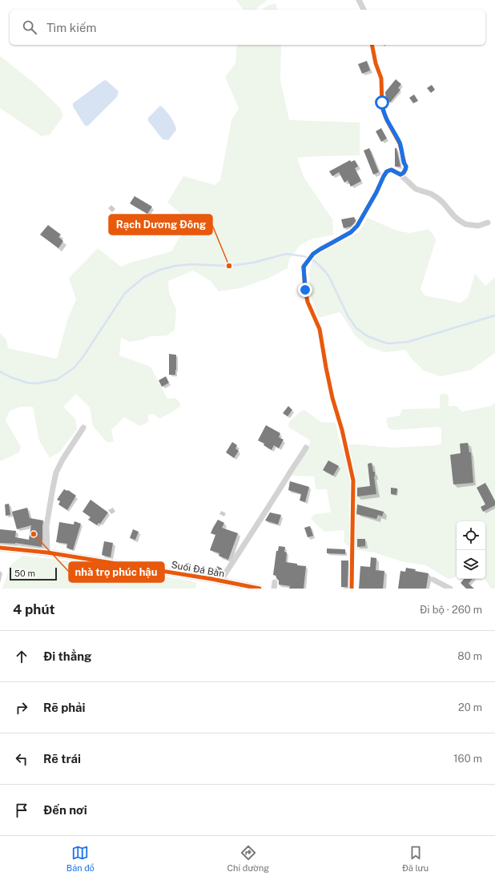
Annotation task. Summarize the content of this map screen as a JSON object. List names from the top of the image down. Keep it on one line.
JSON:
{"streets":{"street":["Suối Đá Bàn"]},"places":["Rạch Dương Đông","nhà trọ phúc hậu"],"scale_bar":"50 m","page":{"search":"Tìm kiếm","scale":"50 m","heading":["4 phút","Đi bộ · 260 m"],"list":[["Đi thẳng","80 m"],["Rẽ phải","20 m"],["Rẽ trái","160 m"],"Đến nơi"],"nav":["Bản đồ","Chỉ đường","Đã lưu"]}}
